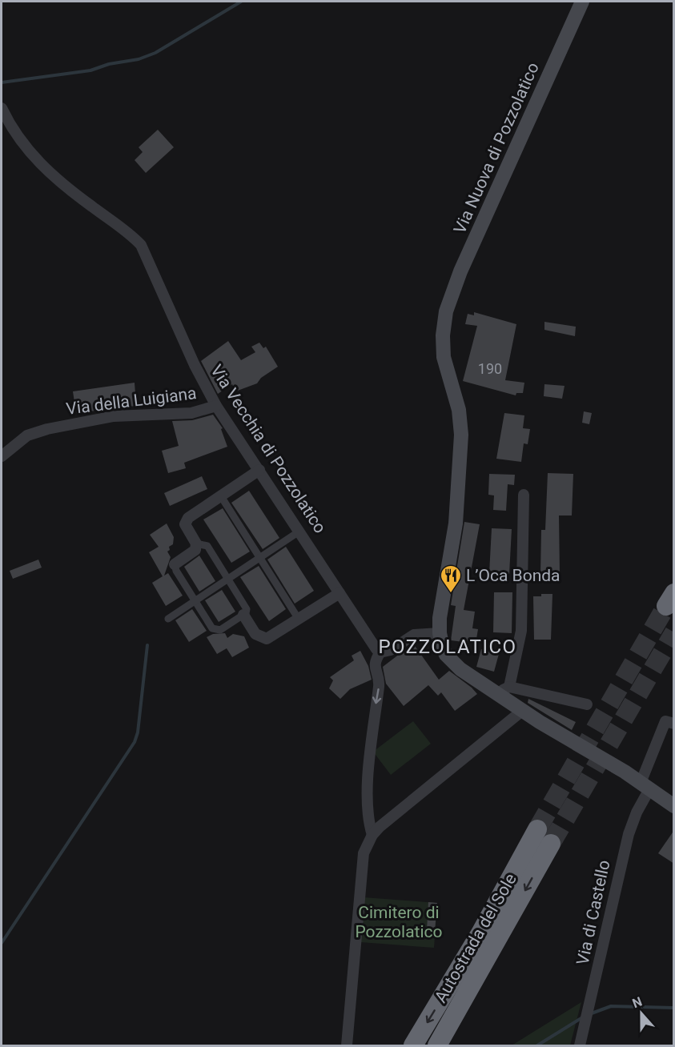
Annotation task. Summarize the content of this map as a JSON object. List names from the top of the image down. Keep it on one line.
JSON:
{"streets":{"highway":["Autostrada del Sole"],"main road":["Via Nuova di Pozzolatico"],"street":["Via della Luigiana","Via Vecchia di Pozzolatico","Via di Castello"]},"crossings":[["Via della Luigiana","Via Vecchia di Pozzolatico"]],"one_way":["Autostrada del Sole"],"districts":["POZZOLATICO"],"parks":["Cimitero di Pozzolatico"],"places":{"restaurant":["L’Oca Bonda"]},"house_numbers":["190"],"north":"top"}
